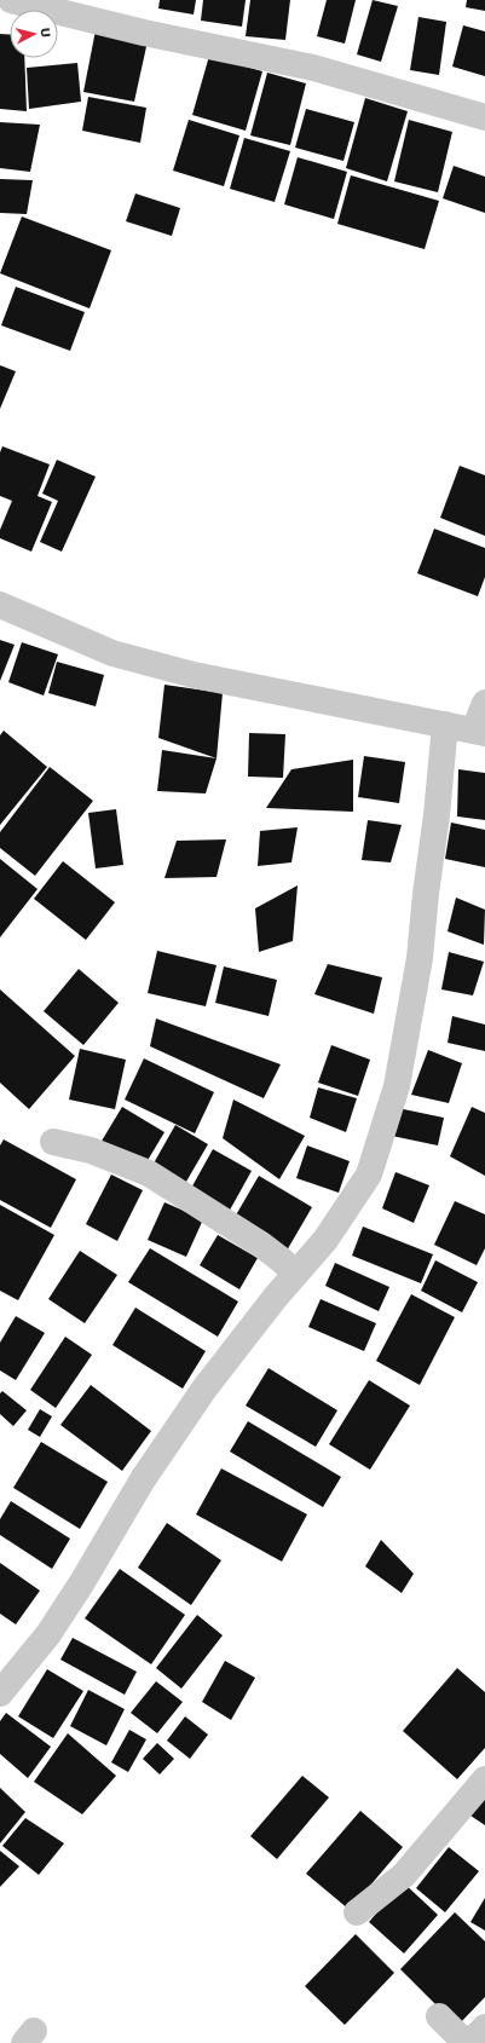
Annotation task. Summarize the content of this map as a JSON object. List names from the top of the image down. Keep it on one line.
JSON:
{"north":"right"}
